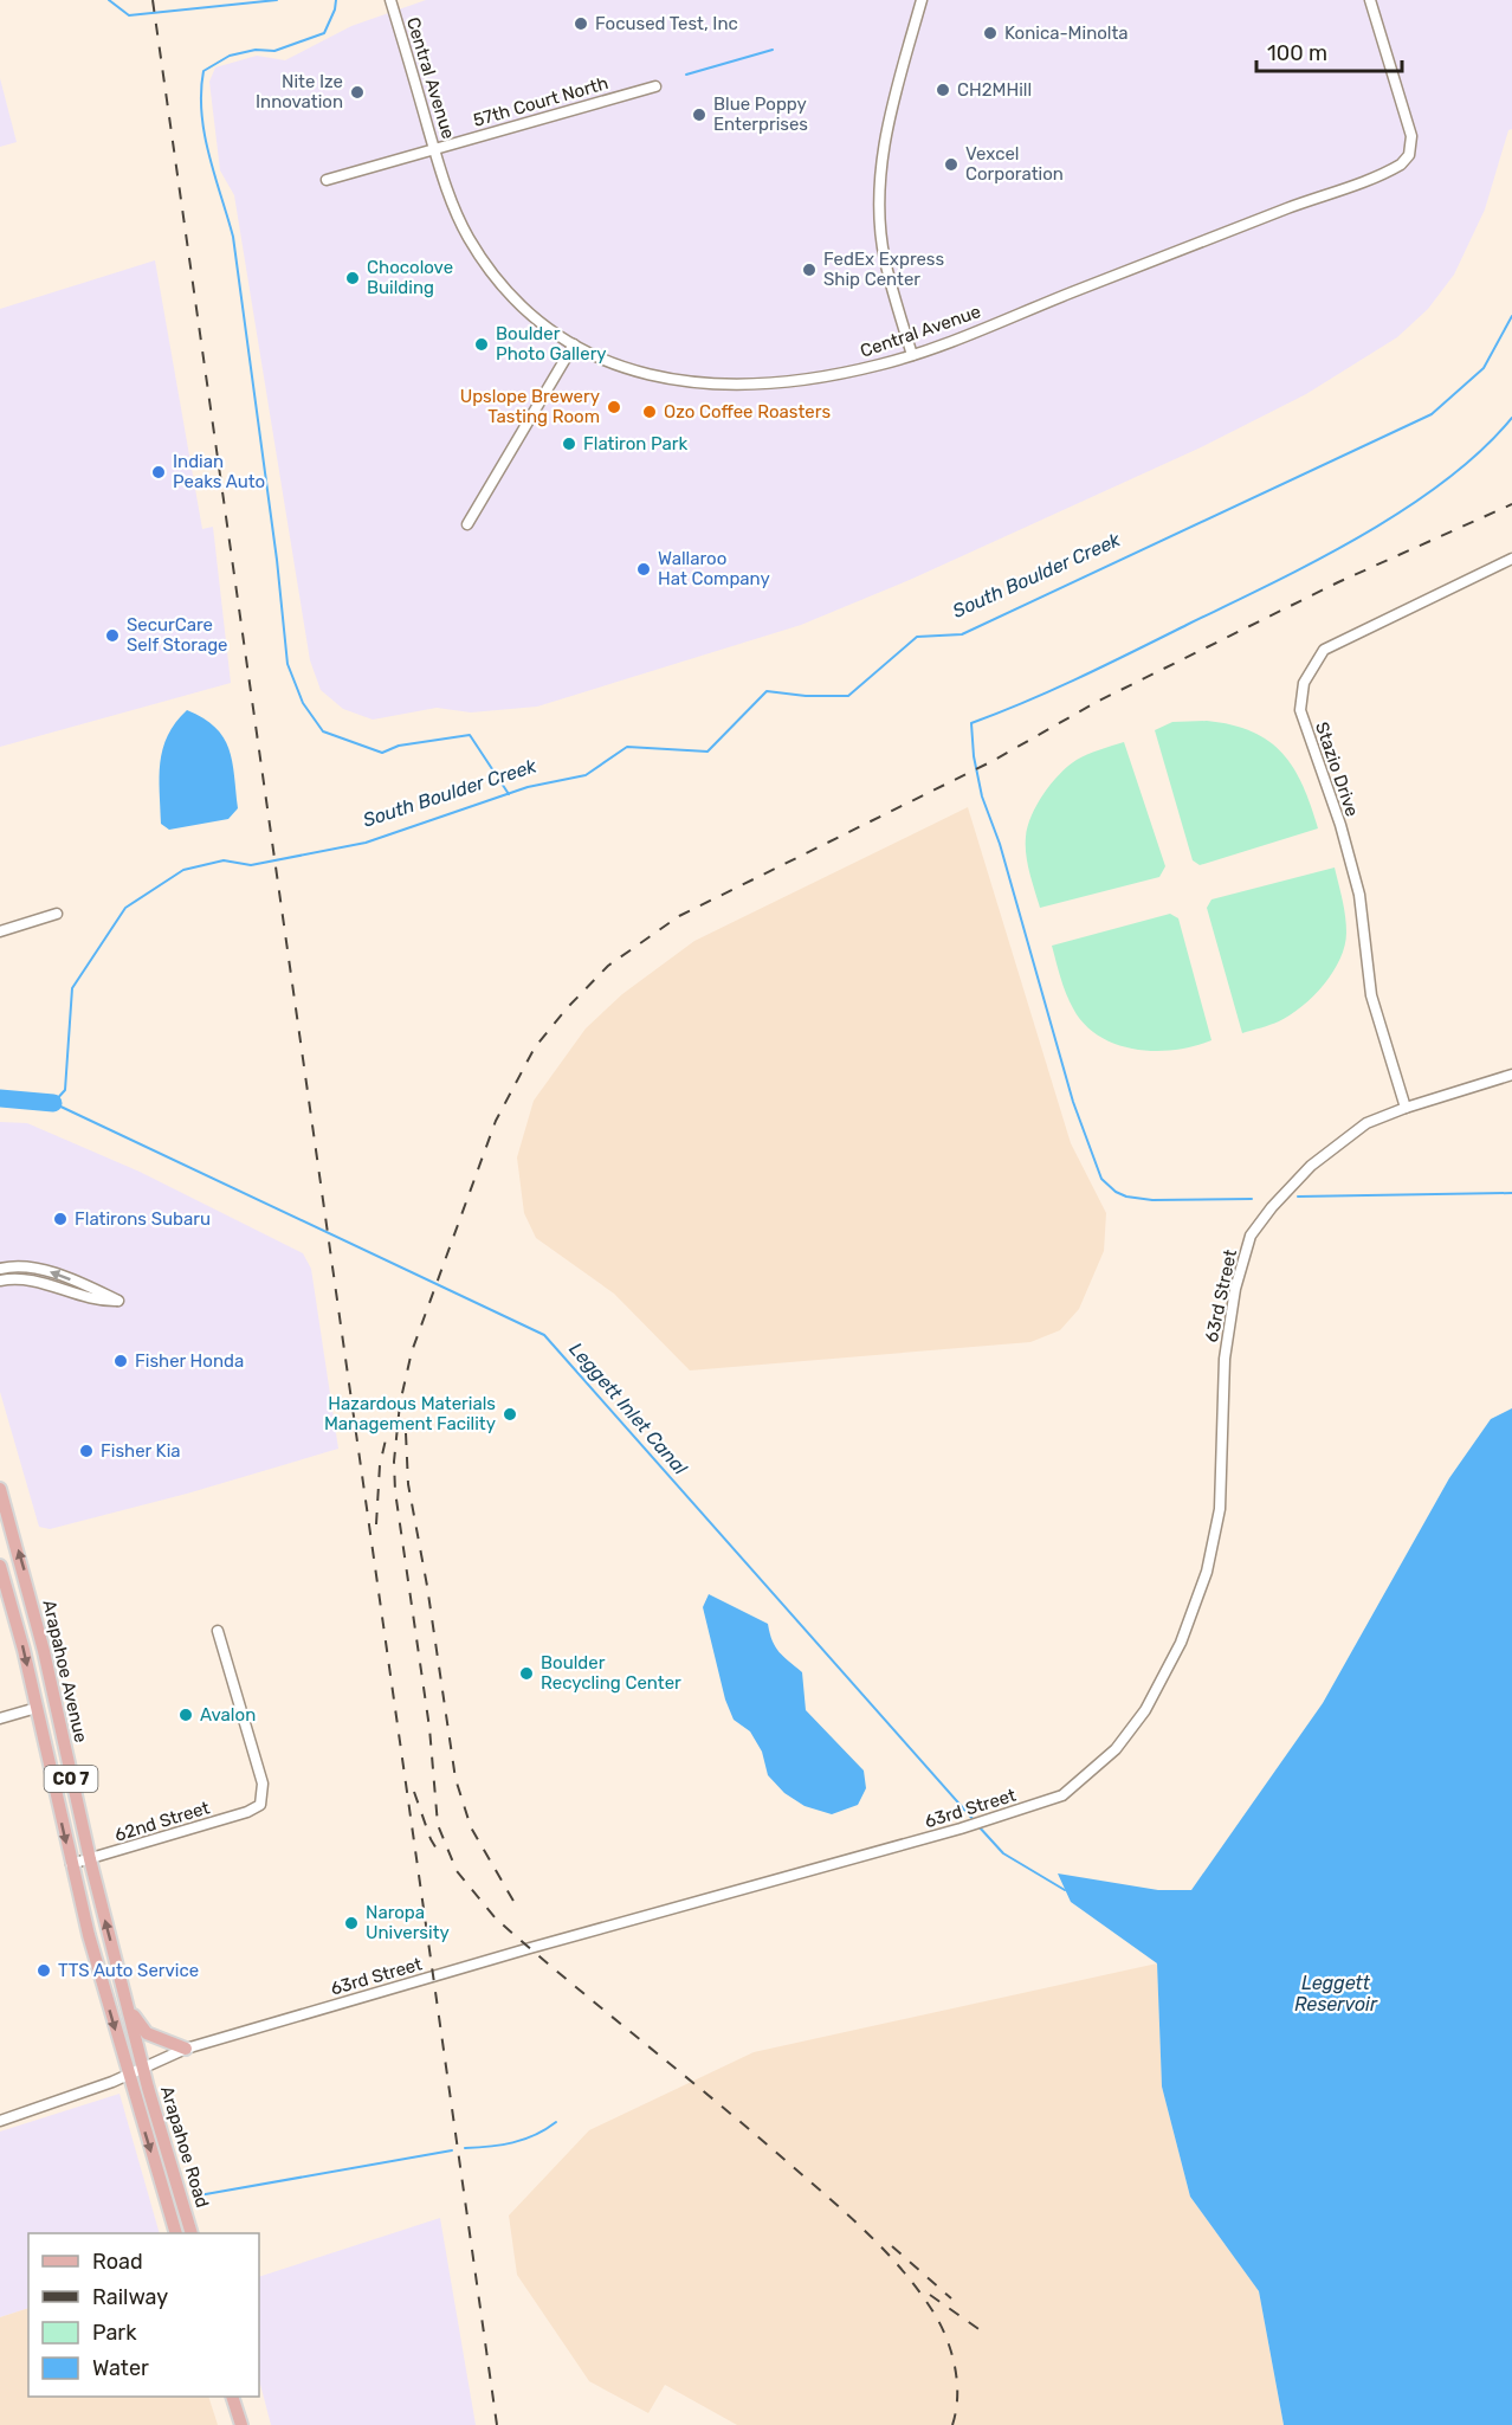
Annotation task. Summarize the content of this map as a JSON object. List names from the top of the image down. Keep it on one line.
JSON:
{"streets":{"main road":["Arapahoe Avenue","CO 7","Arapahoe Road"],"street":["Central Avenue","57th Court North","Stazio Drive","63rd Street","62nd Street"]},"crossings":[["Central Avenue","57th Court North"],["Stazio Drive","63rd Street"],["63rd Street","Arapahoe Avenue"],["63rd Street","Arapahoe Road"],["Arapahoe Avenue","62nd Street"],["Arapahoe Avenue","Arapahoe Road"]],"water":["South Boulder Creek","Leggett Inlet Canal","Leggett Reservoir"],"places":["Focused Test, Inc","Konica-Minolta","CH2MHill","Nite Ize Innovation","Blue Poppy Enterprises","Vexcel Corporation","FedEx Express Ship Center","Chocolove Building","Boulder Photo Gallery","Upslope Brewery Tasting Room","Ozo Coffee Roasters","Flatiron Park","Indian Peaks Auto","Wallaroo Hat Company","SecurCare Self Storage","Flatirons Subaru","Fisher Honda","Hazardous Materials Management Facility","Fisher Kia","Boulder Recycling Center","Avalon","Naropa University","TTS Auto Service"],"legend":["Road","Railway","Park","Water"],"scale_bar":"100 m"}
